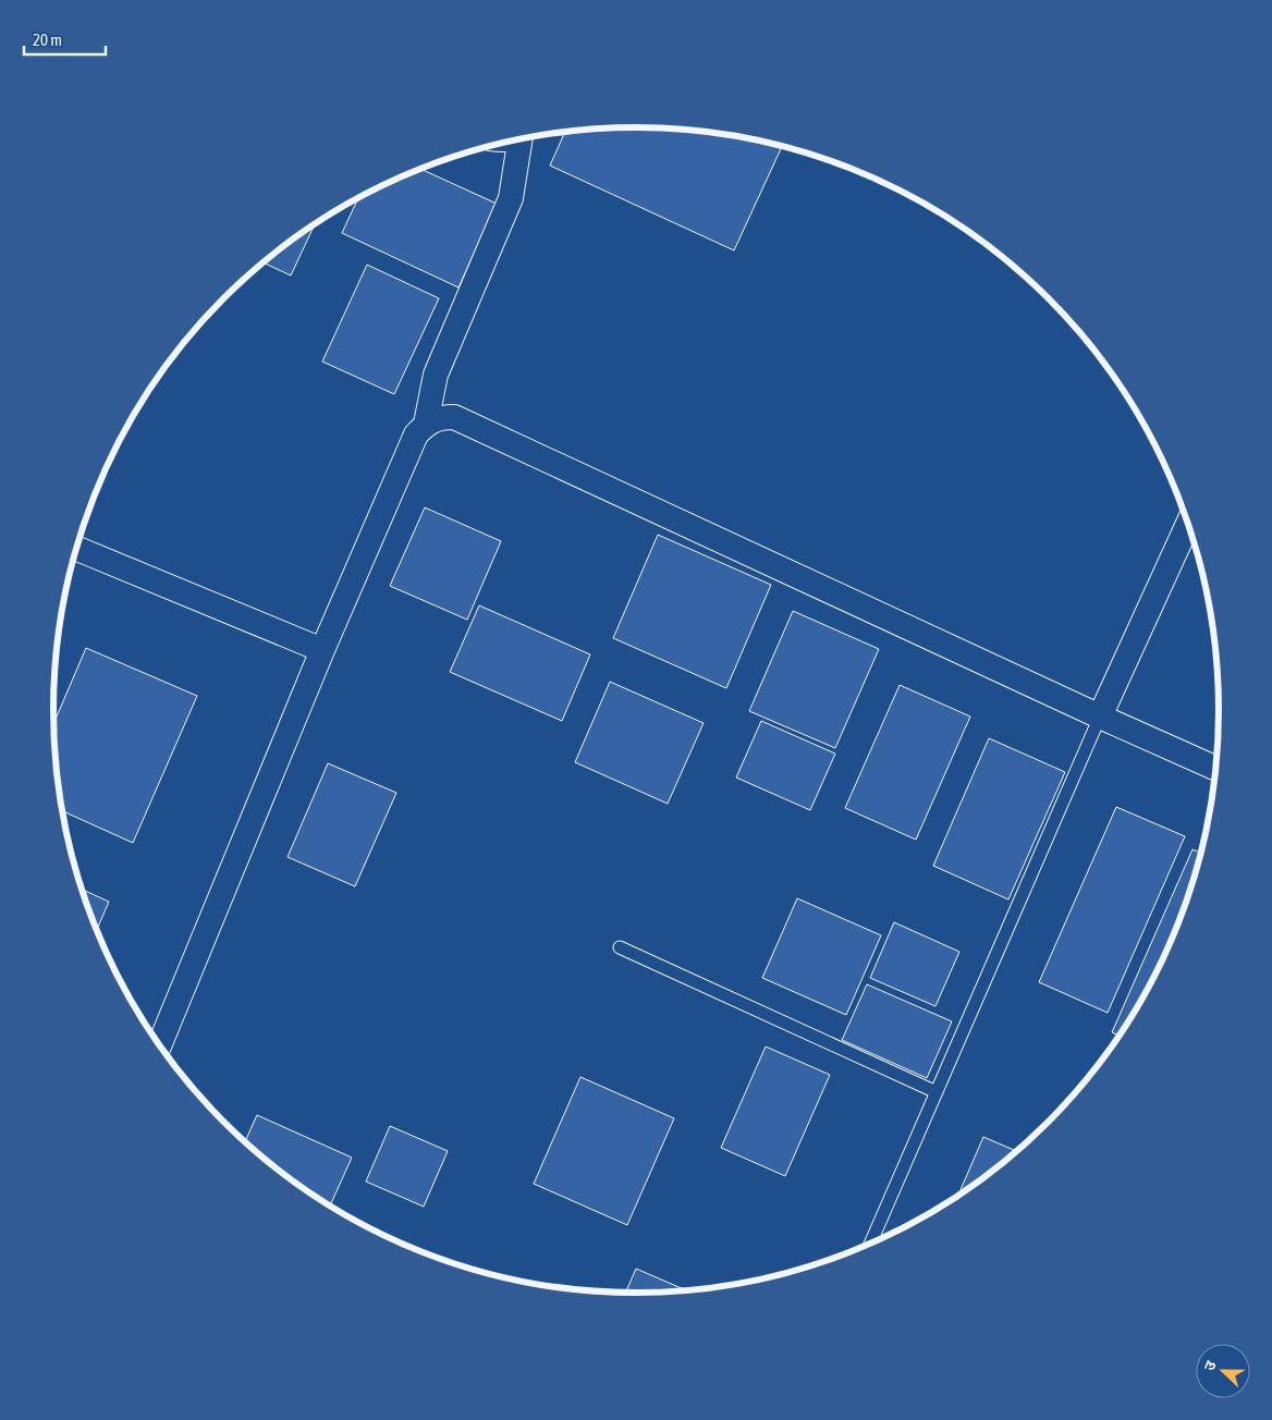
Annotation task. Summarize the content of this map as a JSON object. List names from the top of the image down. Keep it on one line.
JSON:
{"scale_bar":"20 m","north":"left"}
